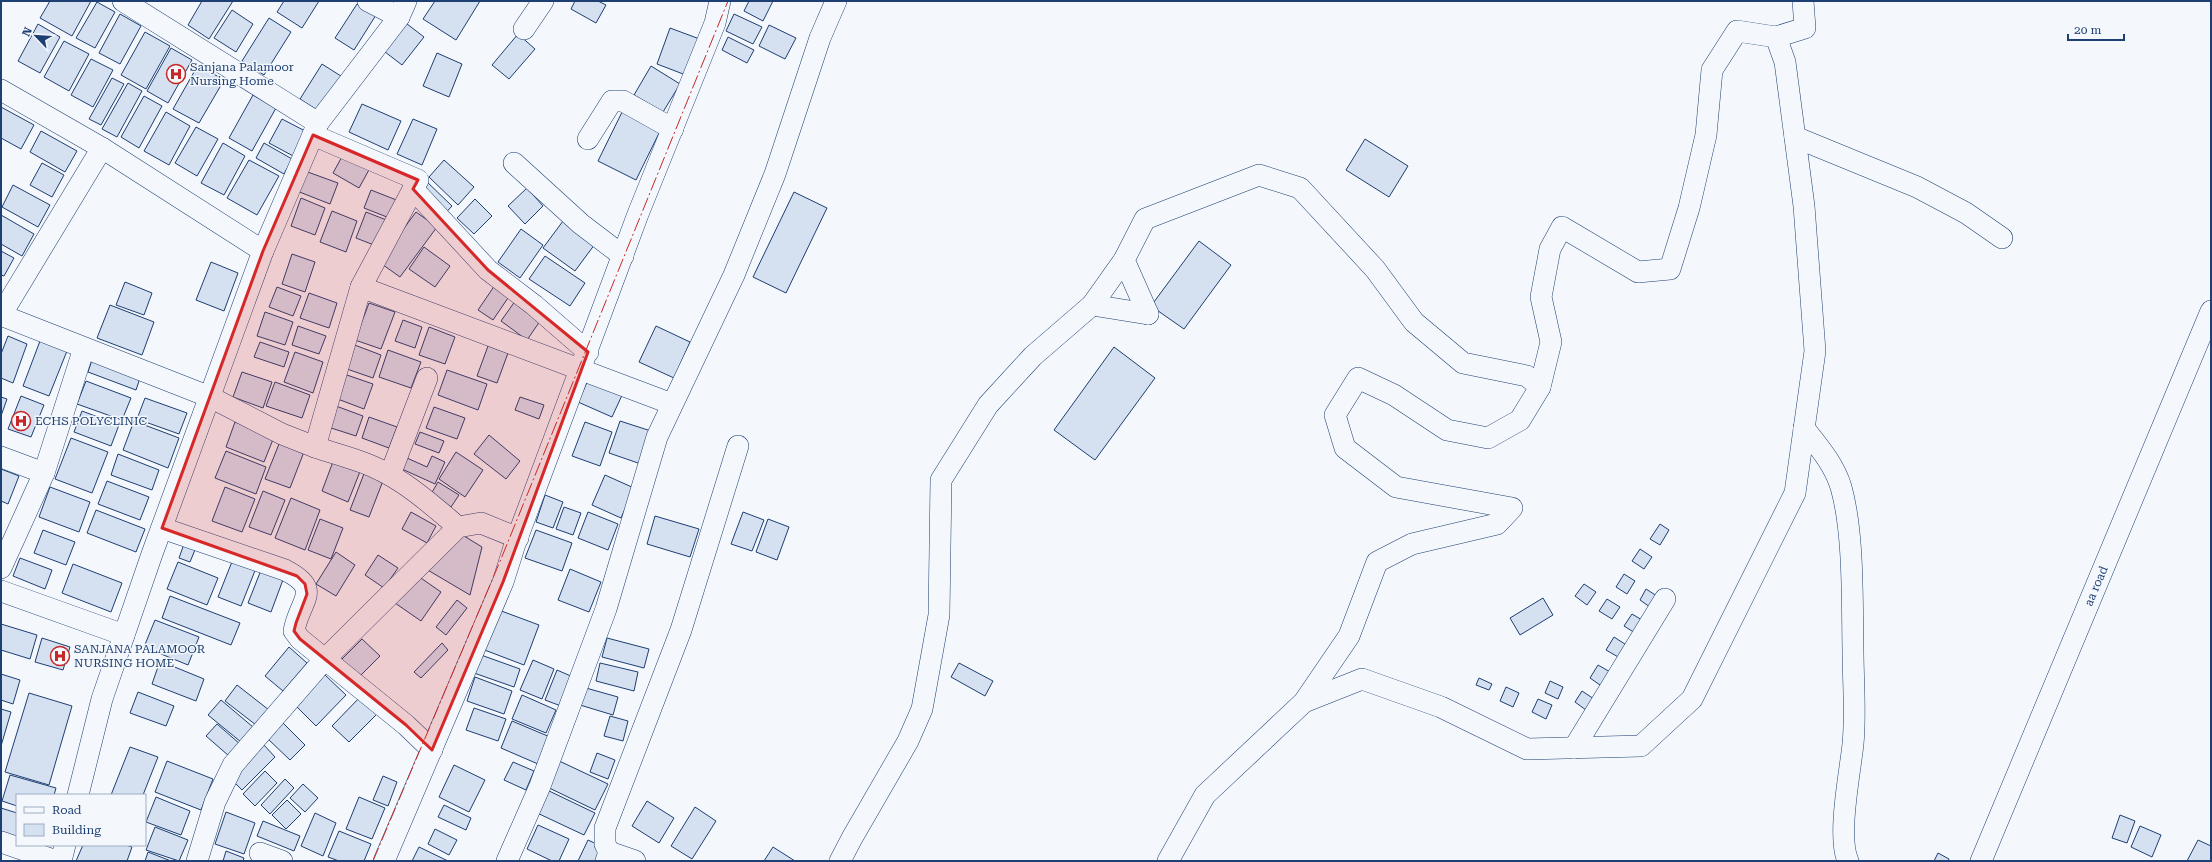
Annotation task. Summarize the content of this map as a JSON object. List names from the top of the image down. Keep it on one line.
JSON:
{"streets":{"street":["aa road"]},"places":{"hospital":["Sanjana Palamoor Nursing Home","ECHS POLYCLINIC","SANJANA PALAMOOR NURSING HOME"]},"legend":["Road","Building"],"scale_bar":"20 m","north":"top left"}
